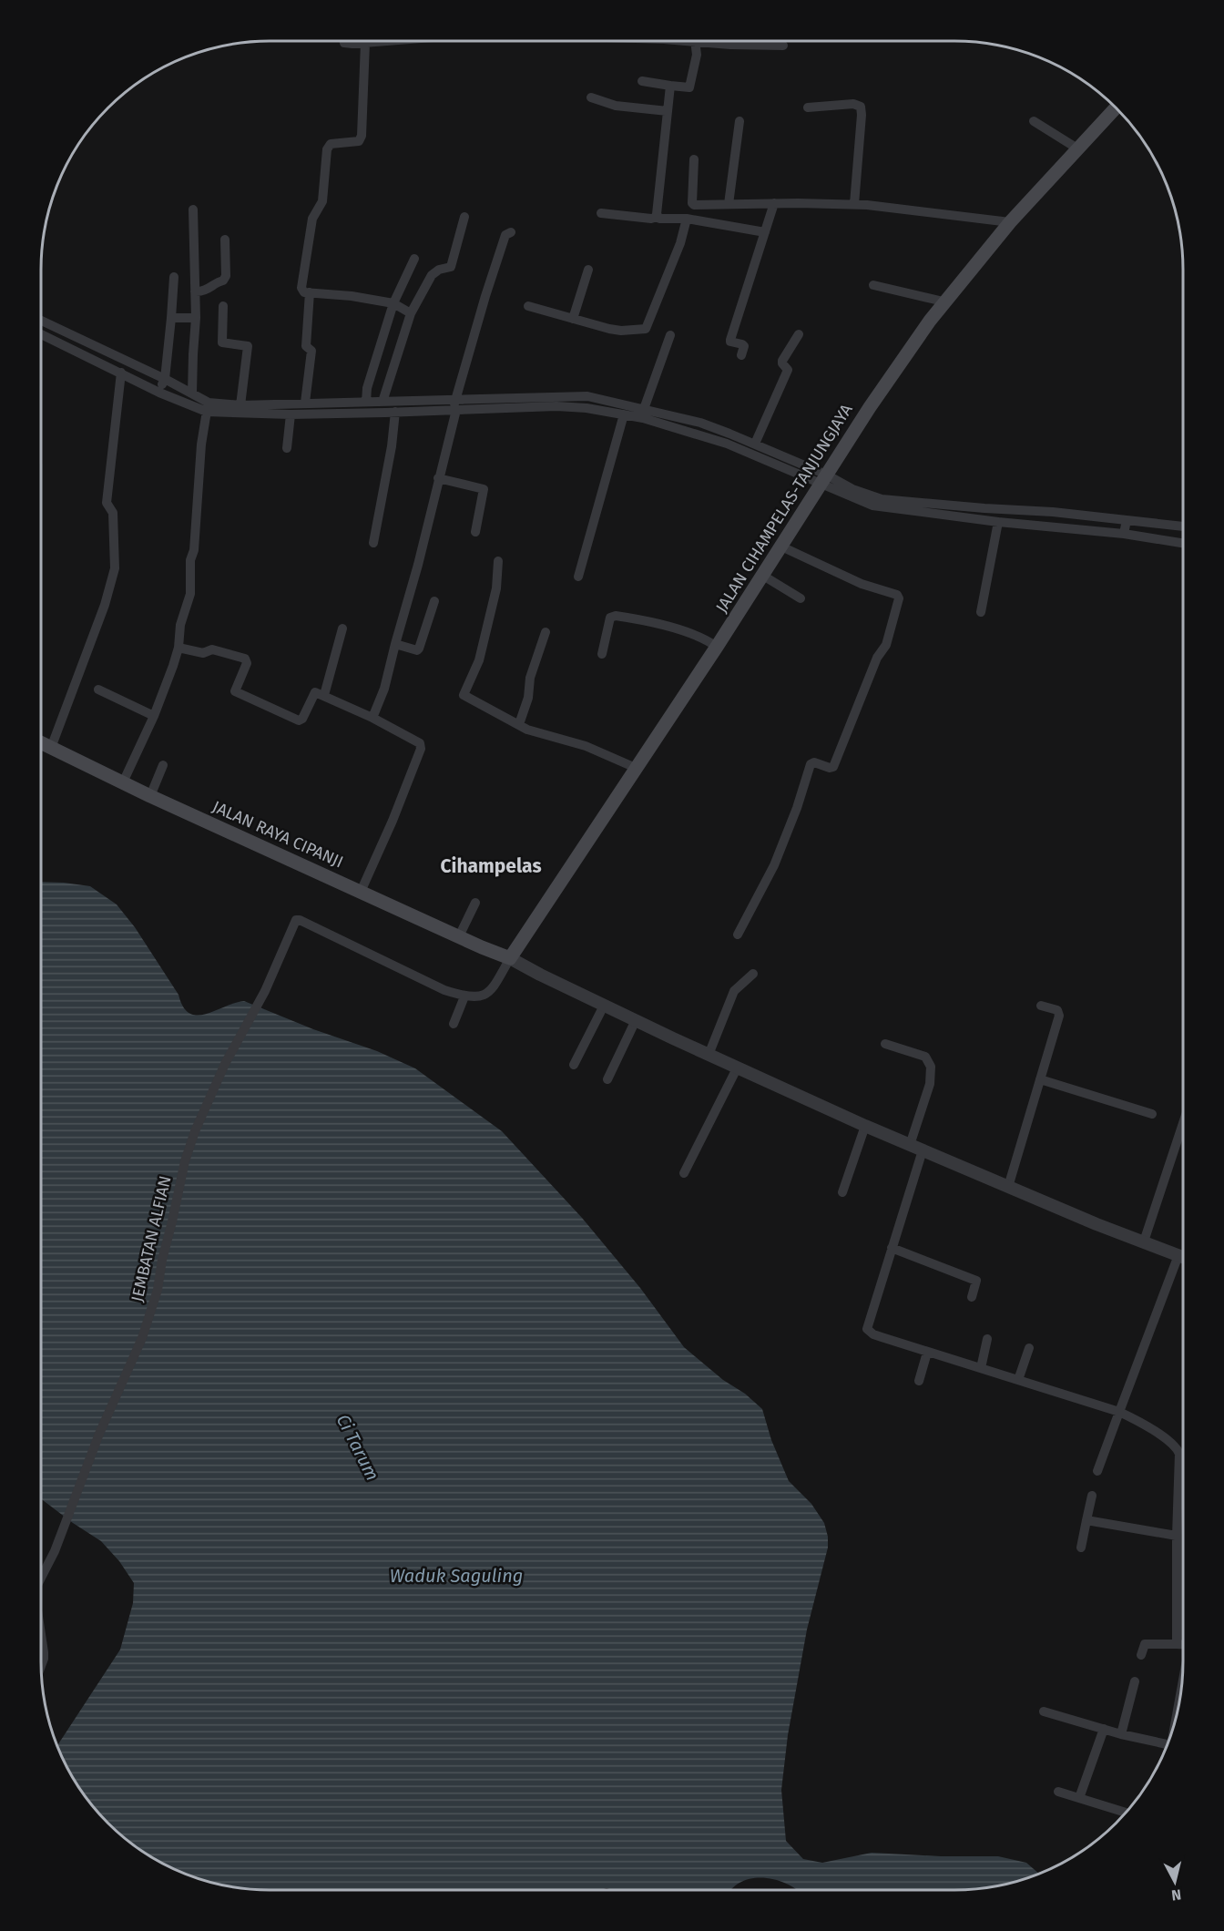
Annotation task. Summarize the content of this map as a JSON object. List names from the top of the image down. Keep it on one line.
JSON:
{"streets":{"main road":["JALAN CIHAMPELAS-TANJUNGJAYA","JALAN RAYA CIPANJI"],"street":["JEMBATAN ALFIAN"]},"crossings":[["JALAN CIHAMPELAS-TANJUNGJAYA","JALAN RAYA CIPANJI"]],"districts":["Cihampelas"],"water":["Ci Tarum","Waduk Saguling"],"north":"bottom"}
